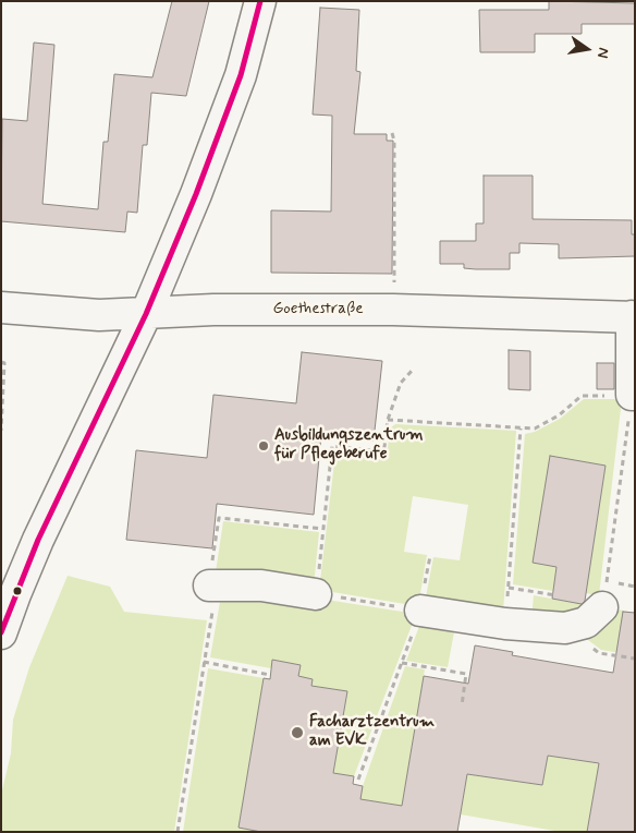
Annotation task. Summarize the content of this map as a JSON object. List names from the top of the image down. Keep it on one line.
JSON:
{"streets":{"street":["Goethestraße"]},"places":["Ausbildungszentrum für Pflegeberufe","Facharztzentrum am EVK"],"north":"right"}
